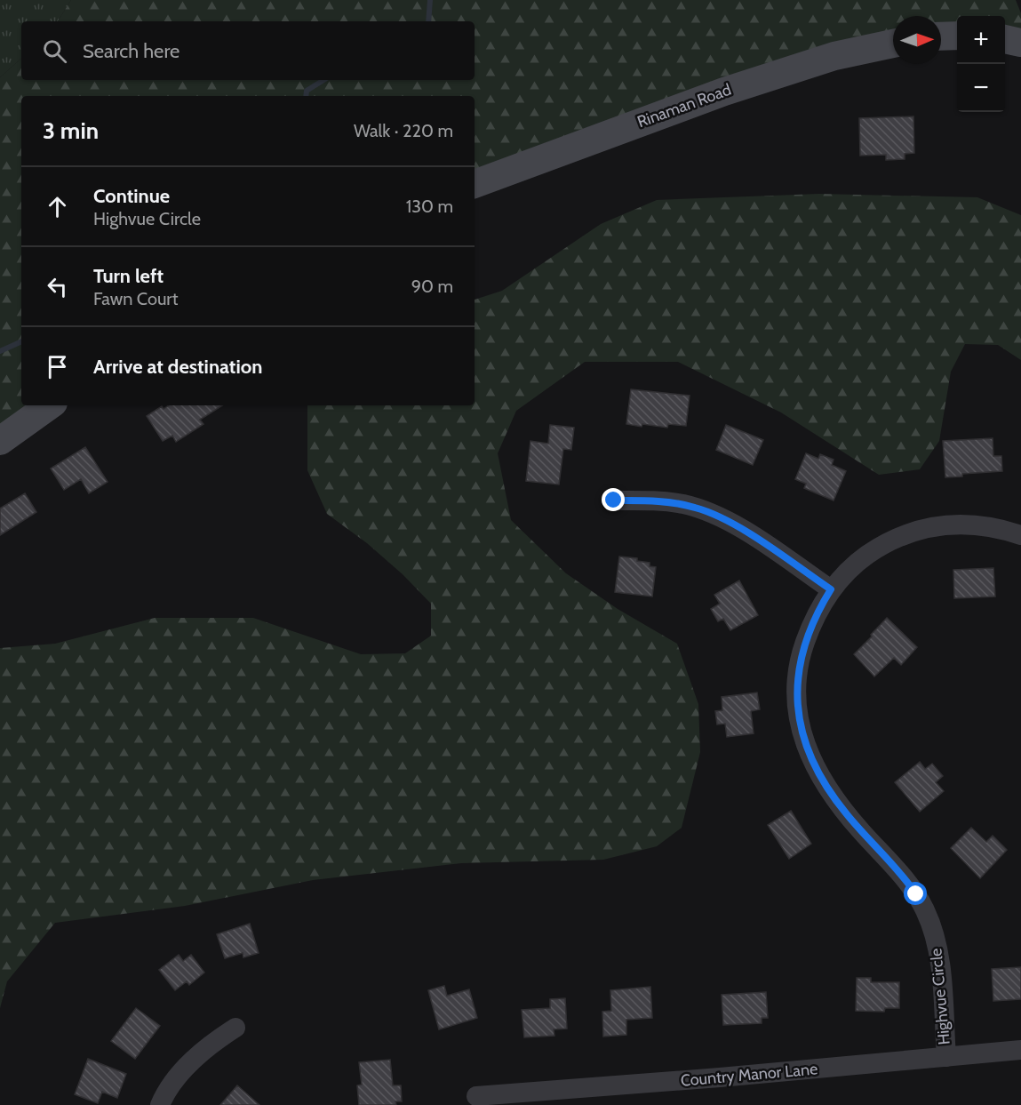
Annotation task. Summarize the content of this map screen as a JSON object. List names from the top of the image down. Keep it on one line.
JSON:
{"streets":{"street":["Rinaman Road","Highvue Circle","Country Manor Lane"]},"crossings":[["Highvue Circle","Country Manor Lane"]],"north":"right","page":{"map_buttons":["+","−"],"search":"Search here","heading":["3 min","Walk · 220 m"],"list":[["Continue","Highvue Circle","130 m"],["Turn left","Fawn Court","90 m"],"Arrive at destination"]}}
